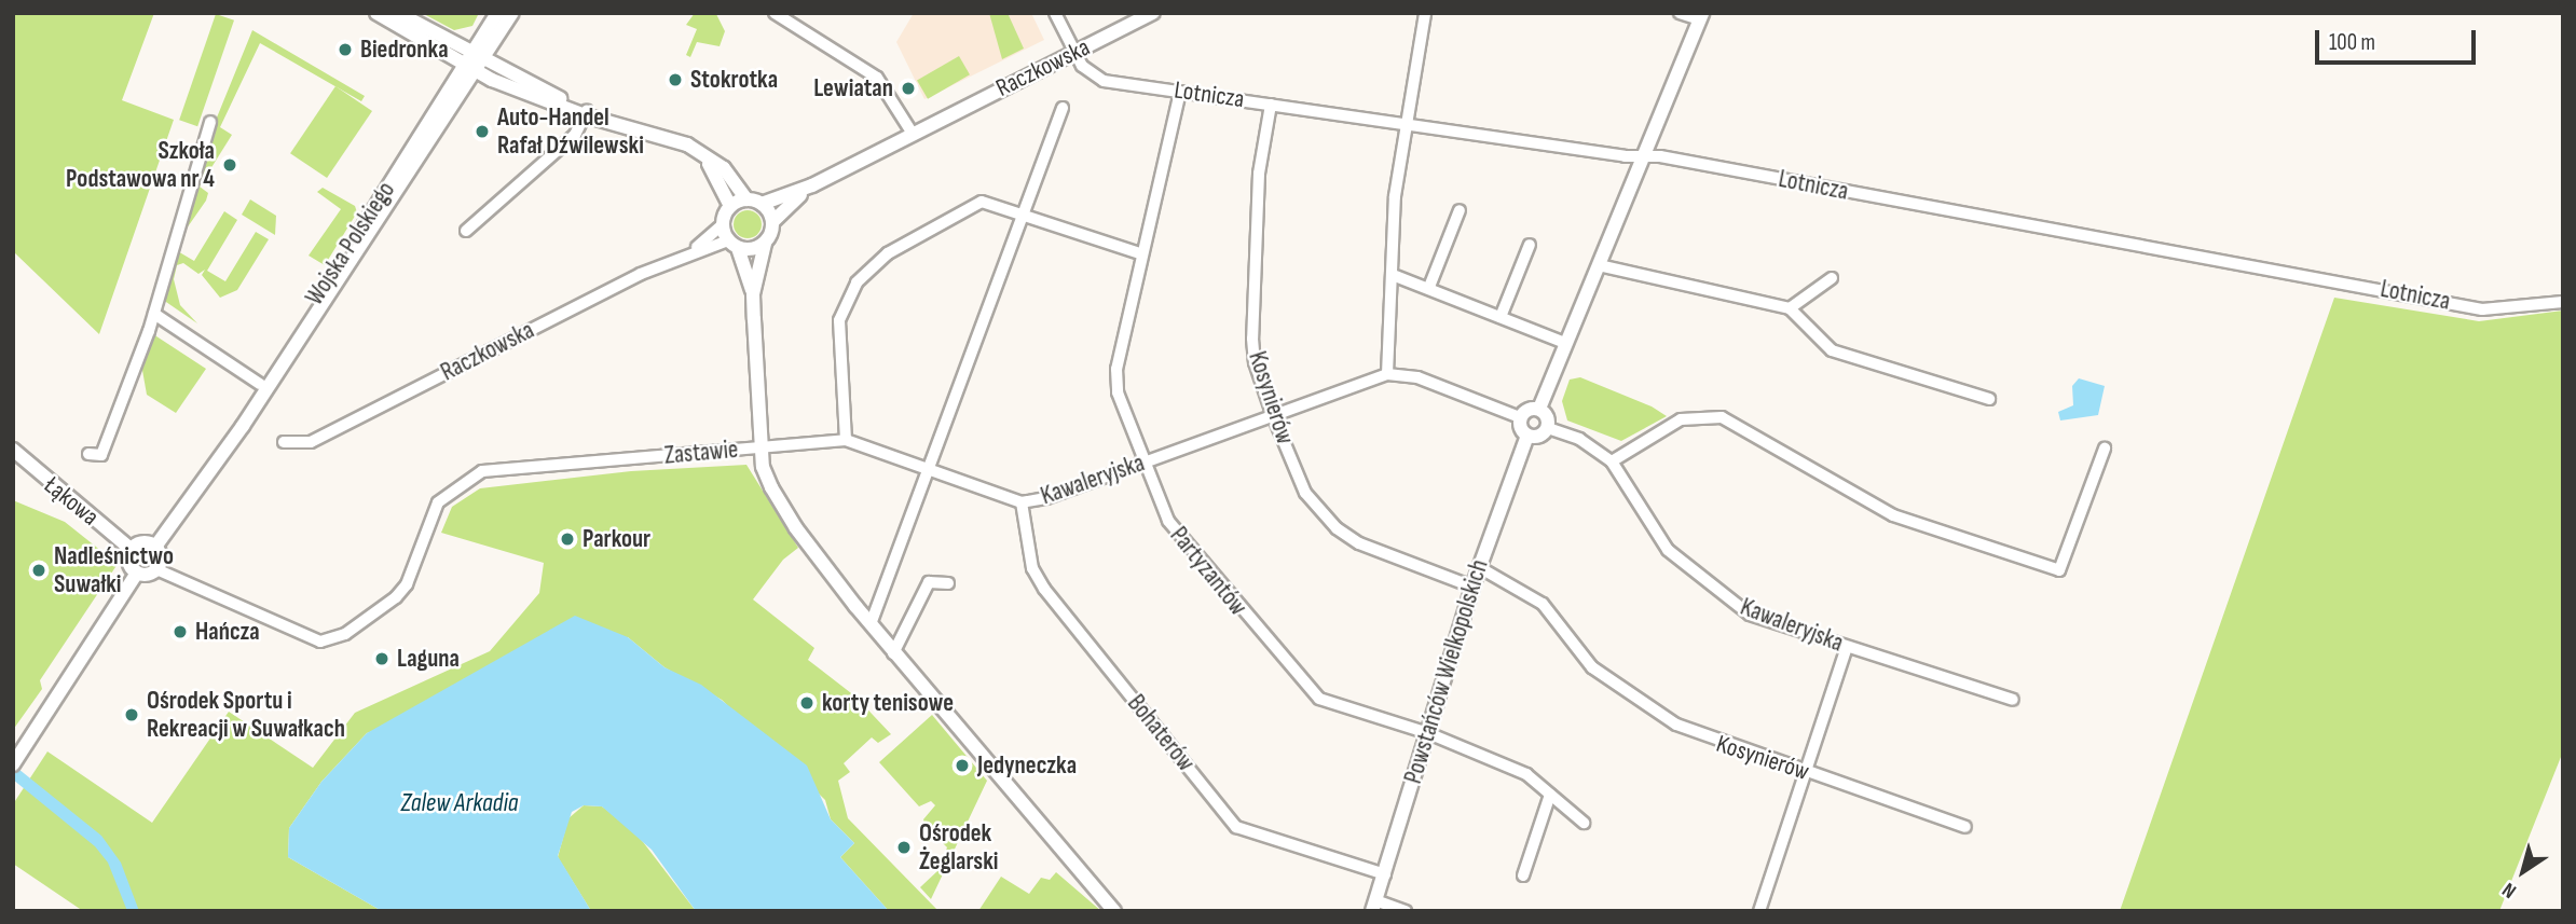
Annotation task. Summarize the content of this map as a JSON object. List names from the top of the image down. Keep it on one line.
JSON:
{"streets":{"street":["Raczkowska","Lotnicza","Wojska Polskiego","Kosynierów","Zastawie","Kawaleryjska","Łąkowa","Partyzantów","Powstańców Wielkopolskich","Bohaterów"]},"crossings":[["Raczkowska","Lotnicza"],["Lotnicza","Kosynierów"],["Lotnicza","Partyzantów"],["Kosynierów","Kawaleryjska"],["Kosynierów","Powstańców Wielkopolskich"],["Zastawie","Kawaleryjska"],["Zastawie","Łąkowa"],["Kawaleryjska","Partyzantów"],["Kawaleryjska","Powstańców Wielkopolskich"],["Kawaleryjska","Bohaterów"],["Partyzantów","Powstańców Wielkopolskich"],["Powstańców Wielkopolskich","Bohaterów"]],"water":["Zalew Arkadia"],"places":["Biedronka","Stokrotka","Lewiatan","Auto-Handel Rafał Dźwilewski","Szkoła Podstawowa nr 4","Parkour","Nadleśnictwo Suwałki","Hańcza","Laguna","korty tenisowe","Ośrodek Sportu i Rekreacji w Suwałkach","Jedyneczka","Ośrodek Żeglarski"],"scale_bar":"100 m","north":"bottom left"}
